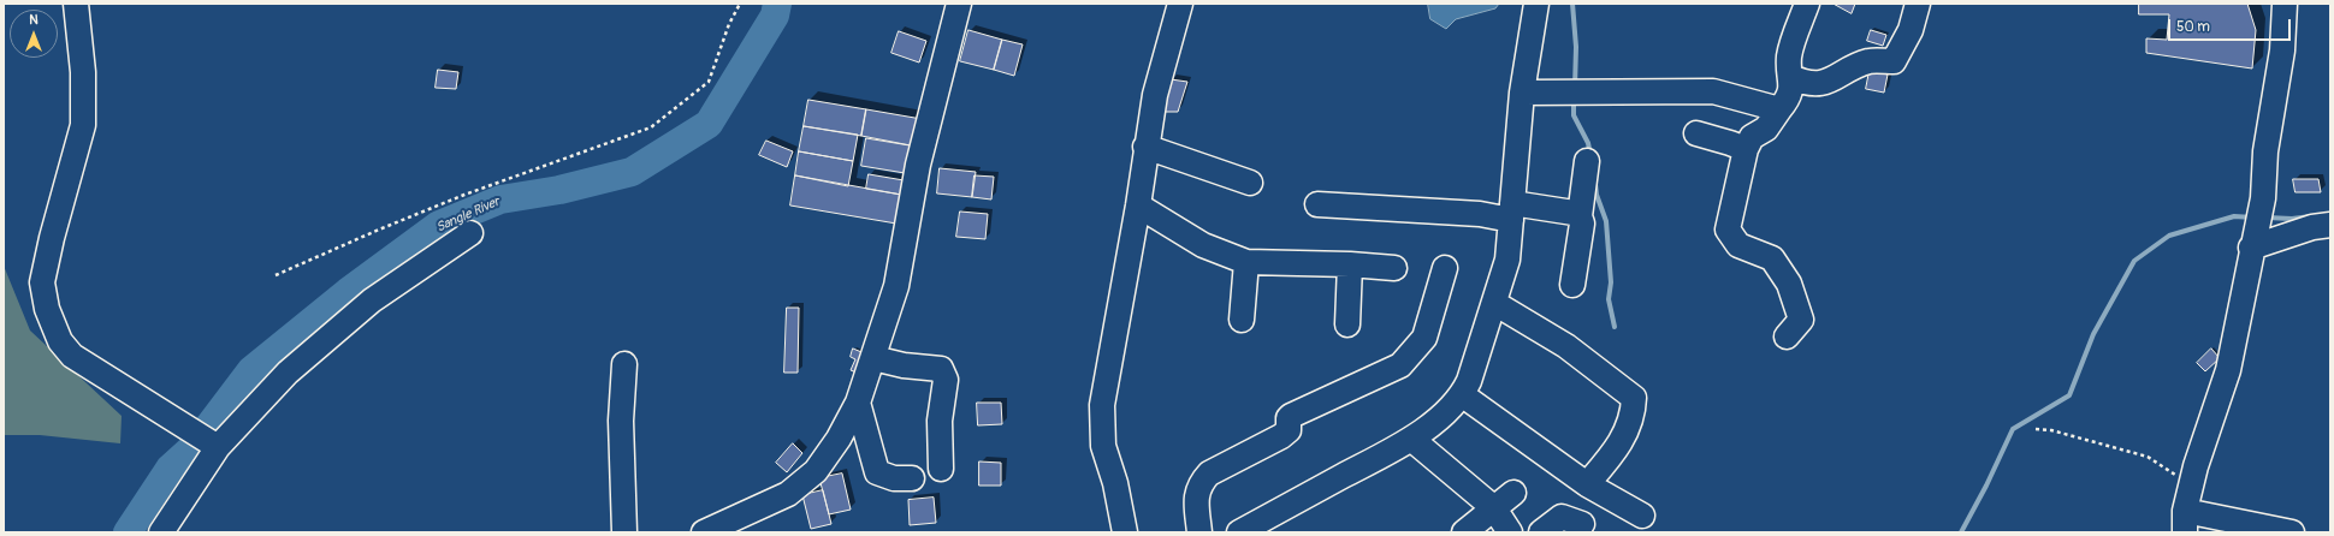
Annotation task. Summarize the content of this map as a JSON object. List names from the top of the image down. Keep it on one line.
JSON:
{"water":["Sangle River"],"scale_bar":"50 m","north":"top"}
